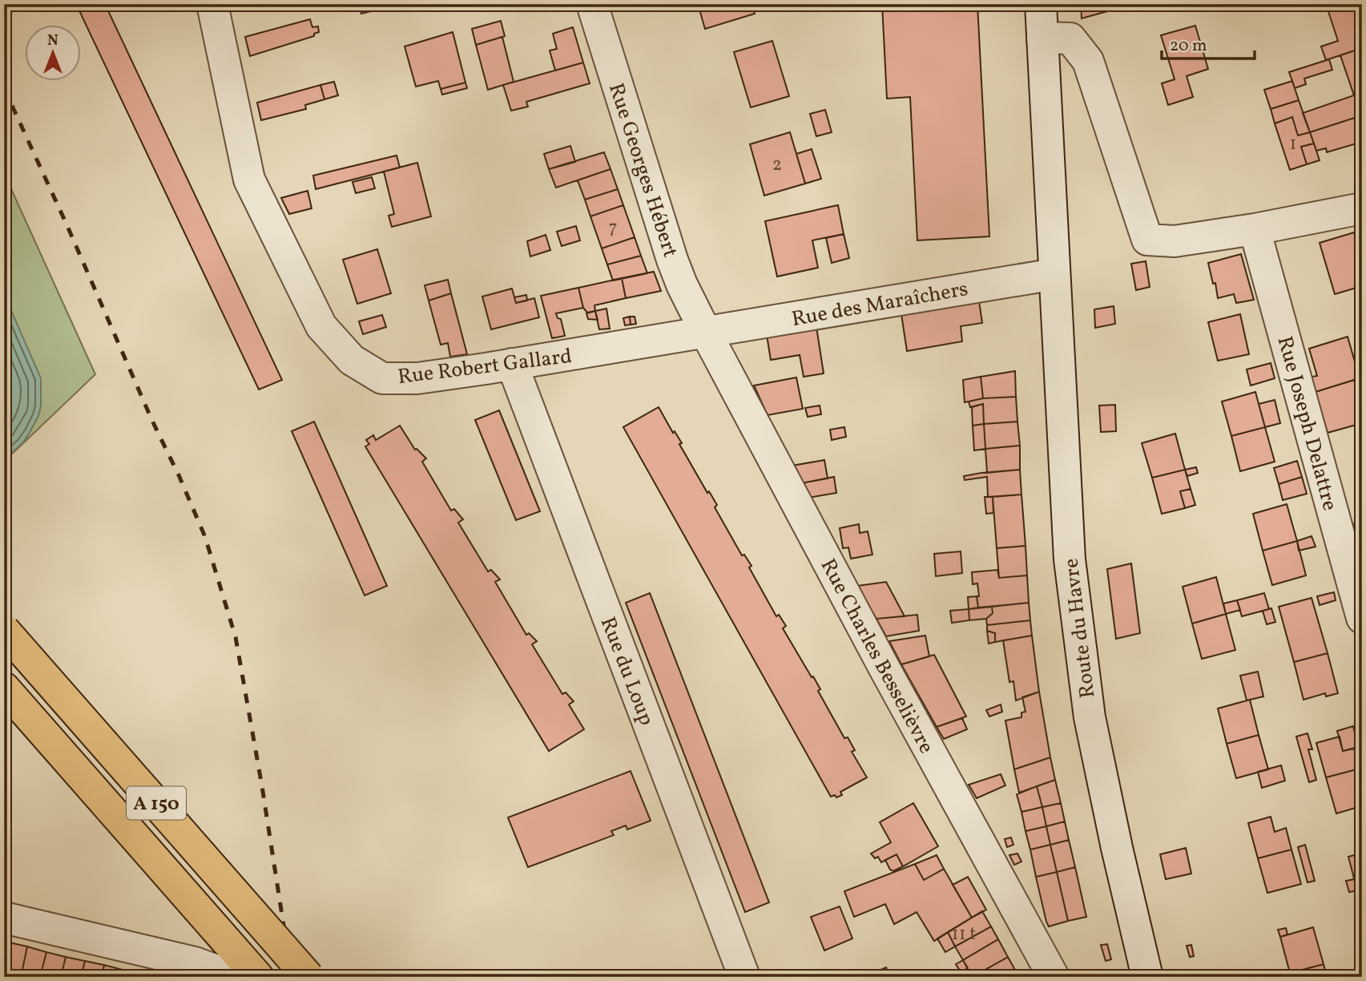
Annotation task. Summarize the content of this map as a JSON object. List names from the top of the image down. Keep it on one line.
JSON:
{"streets":{"highway":["A 150"],"street":["Rue Georges Hébert","Rue des Maraîchers","Rue Robert Gallard","Rue Joseph Delattre","Route du Havre","Rue Charles Besselièvre","Rue du Loup"]},"crossings":[["Rue Georges Hébert","Rue des Maraîchers"],["Rue Georges Hébert","Rue Robert Gallard"],["Rue Georges Hébert","Rue Charles Besselièvre"],["Rue des Maraîchers","Rue Robert Gallard"],["Rue des Maraîchers","Route du Havre"],["Rue des Maraîchers","Rue Charles Besselièvre"],["Rue Robert Gallard","Rue Charles Besselièvre"],["Rue Robert Gallard","Rue du Loup"]],"house_numbers":["1","2","7","11 t"],"scale_bar":"20 m","north":"top"}
